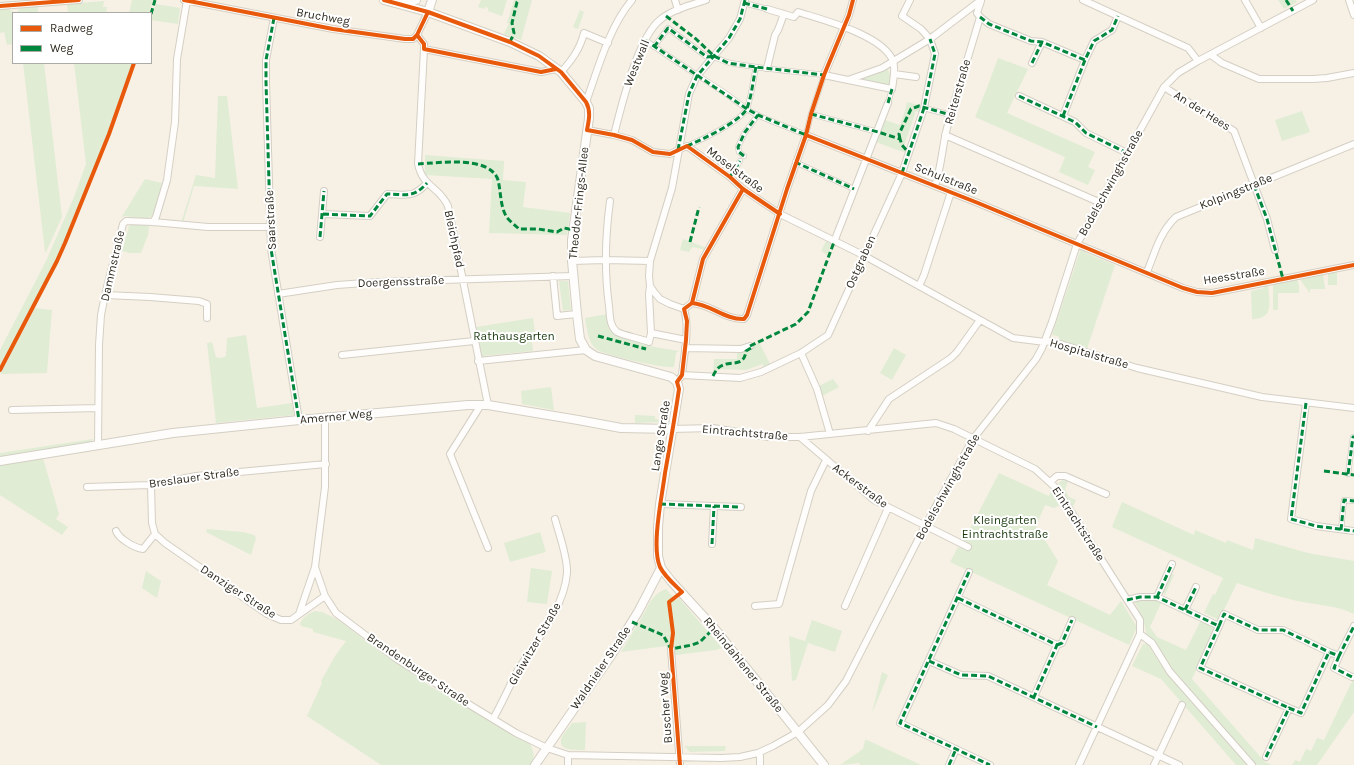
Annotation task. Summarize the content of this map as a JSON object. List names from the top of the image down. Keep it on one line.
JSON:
{"streets":{"main road":["Theodor-Frings-Allee","Amerner Weg","Lange Straße","Rheindahlener Straße","Waldnieler Straße"],"street":["Bruchweg","Westwall","Reiterstraße","An der Hees","Moselstraße","Schulstraße","Bodelschwinghstraße","Kolpingstraße","Saarstraße","Bleichpfad","Ostgraben","Dammstraße","Heesstraße","Doergensstraße","Hospitalstraße","Eintrachtstraße","Breslauer Straße","Ackerstraße","Danziger Straße","Gleiwitzer Straße","Brandenburger Straße","Buscher Weg"]},"crossings":[["Bruchweg","Saarstraße"],["Bruchweg","Bleichpfad"],["Reiterstraße","Schulstraße"],["An der Hees","Bodelschwinghstraße"],["An der Hees","Kolpingstraße"],["Moselstraße","Hospitalstraße"],["Schulstraße","Bodelschwinghstraße"],["Schulstraße","Ostgraben"],["Schulstraße","Heesstraße"],["Bodelschwinghstraße","Heesstraße"],["Bodelschwinghstraße","Hospitalstraße"],["Bodelschwinghstraße","Eintrachtstraße"],["Bodelschwinghstraße","Ackerstraße"],["Bodelschwinghstraße","Rheindahlener Straße"],["Bodelschwinghstraße","Waldnieler Straße"],["Bodelschwinghstraße","Brandenburger Straße"],["Bodelschwinghstraße","Buscher Weg"],["Kolpingstraße","Heesstraße"],["Theodor-Frings-Allee","Doergensstraße"],["Saarstraße","Doergensstraße"],["Saarstraße","Amerner Weg"],["Bleichpfad","Doergensstraße"],["Bleichpfad","Amerner Weg"],["Ostgraben","Hospitalstraße"],["Ostgraben","Lange Straße"],["Dammstraße","Amerner Weg"],["Amerner Weg","Eintrachtstraße"],["Amerner Weg","Lange Straße"],["Amerner Weg","Brandenburger Straße"],["Eintrachtstraße","Lange Straße"],["Eintrachtstraße","Ackerstraße"],["Lange Straße","Rheindahlener Straße"],["Lange Straße","Waldnieler Straße"],["Breslauer Straße","Brandenburger Straße"],["Danziger Straße","Brandenburger Straße"],["Gleiwitzer Straße","Brandenburger Straße"],["Rheindahlener Straße","Waldnieler Straße"],["Waldnieler Straße","Brandenburger Straße"]],"parks":["Rathausgarten","Kleingarten Eintrachtstraße"],"legend":["Radweg","Weg"]}
